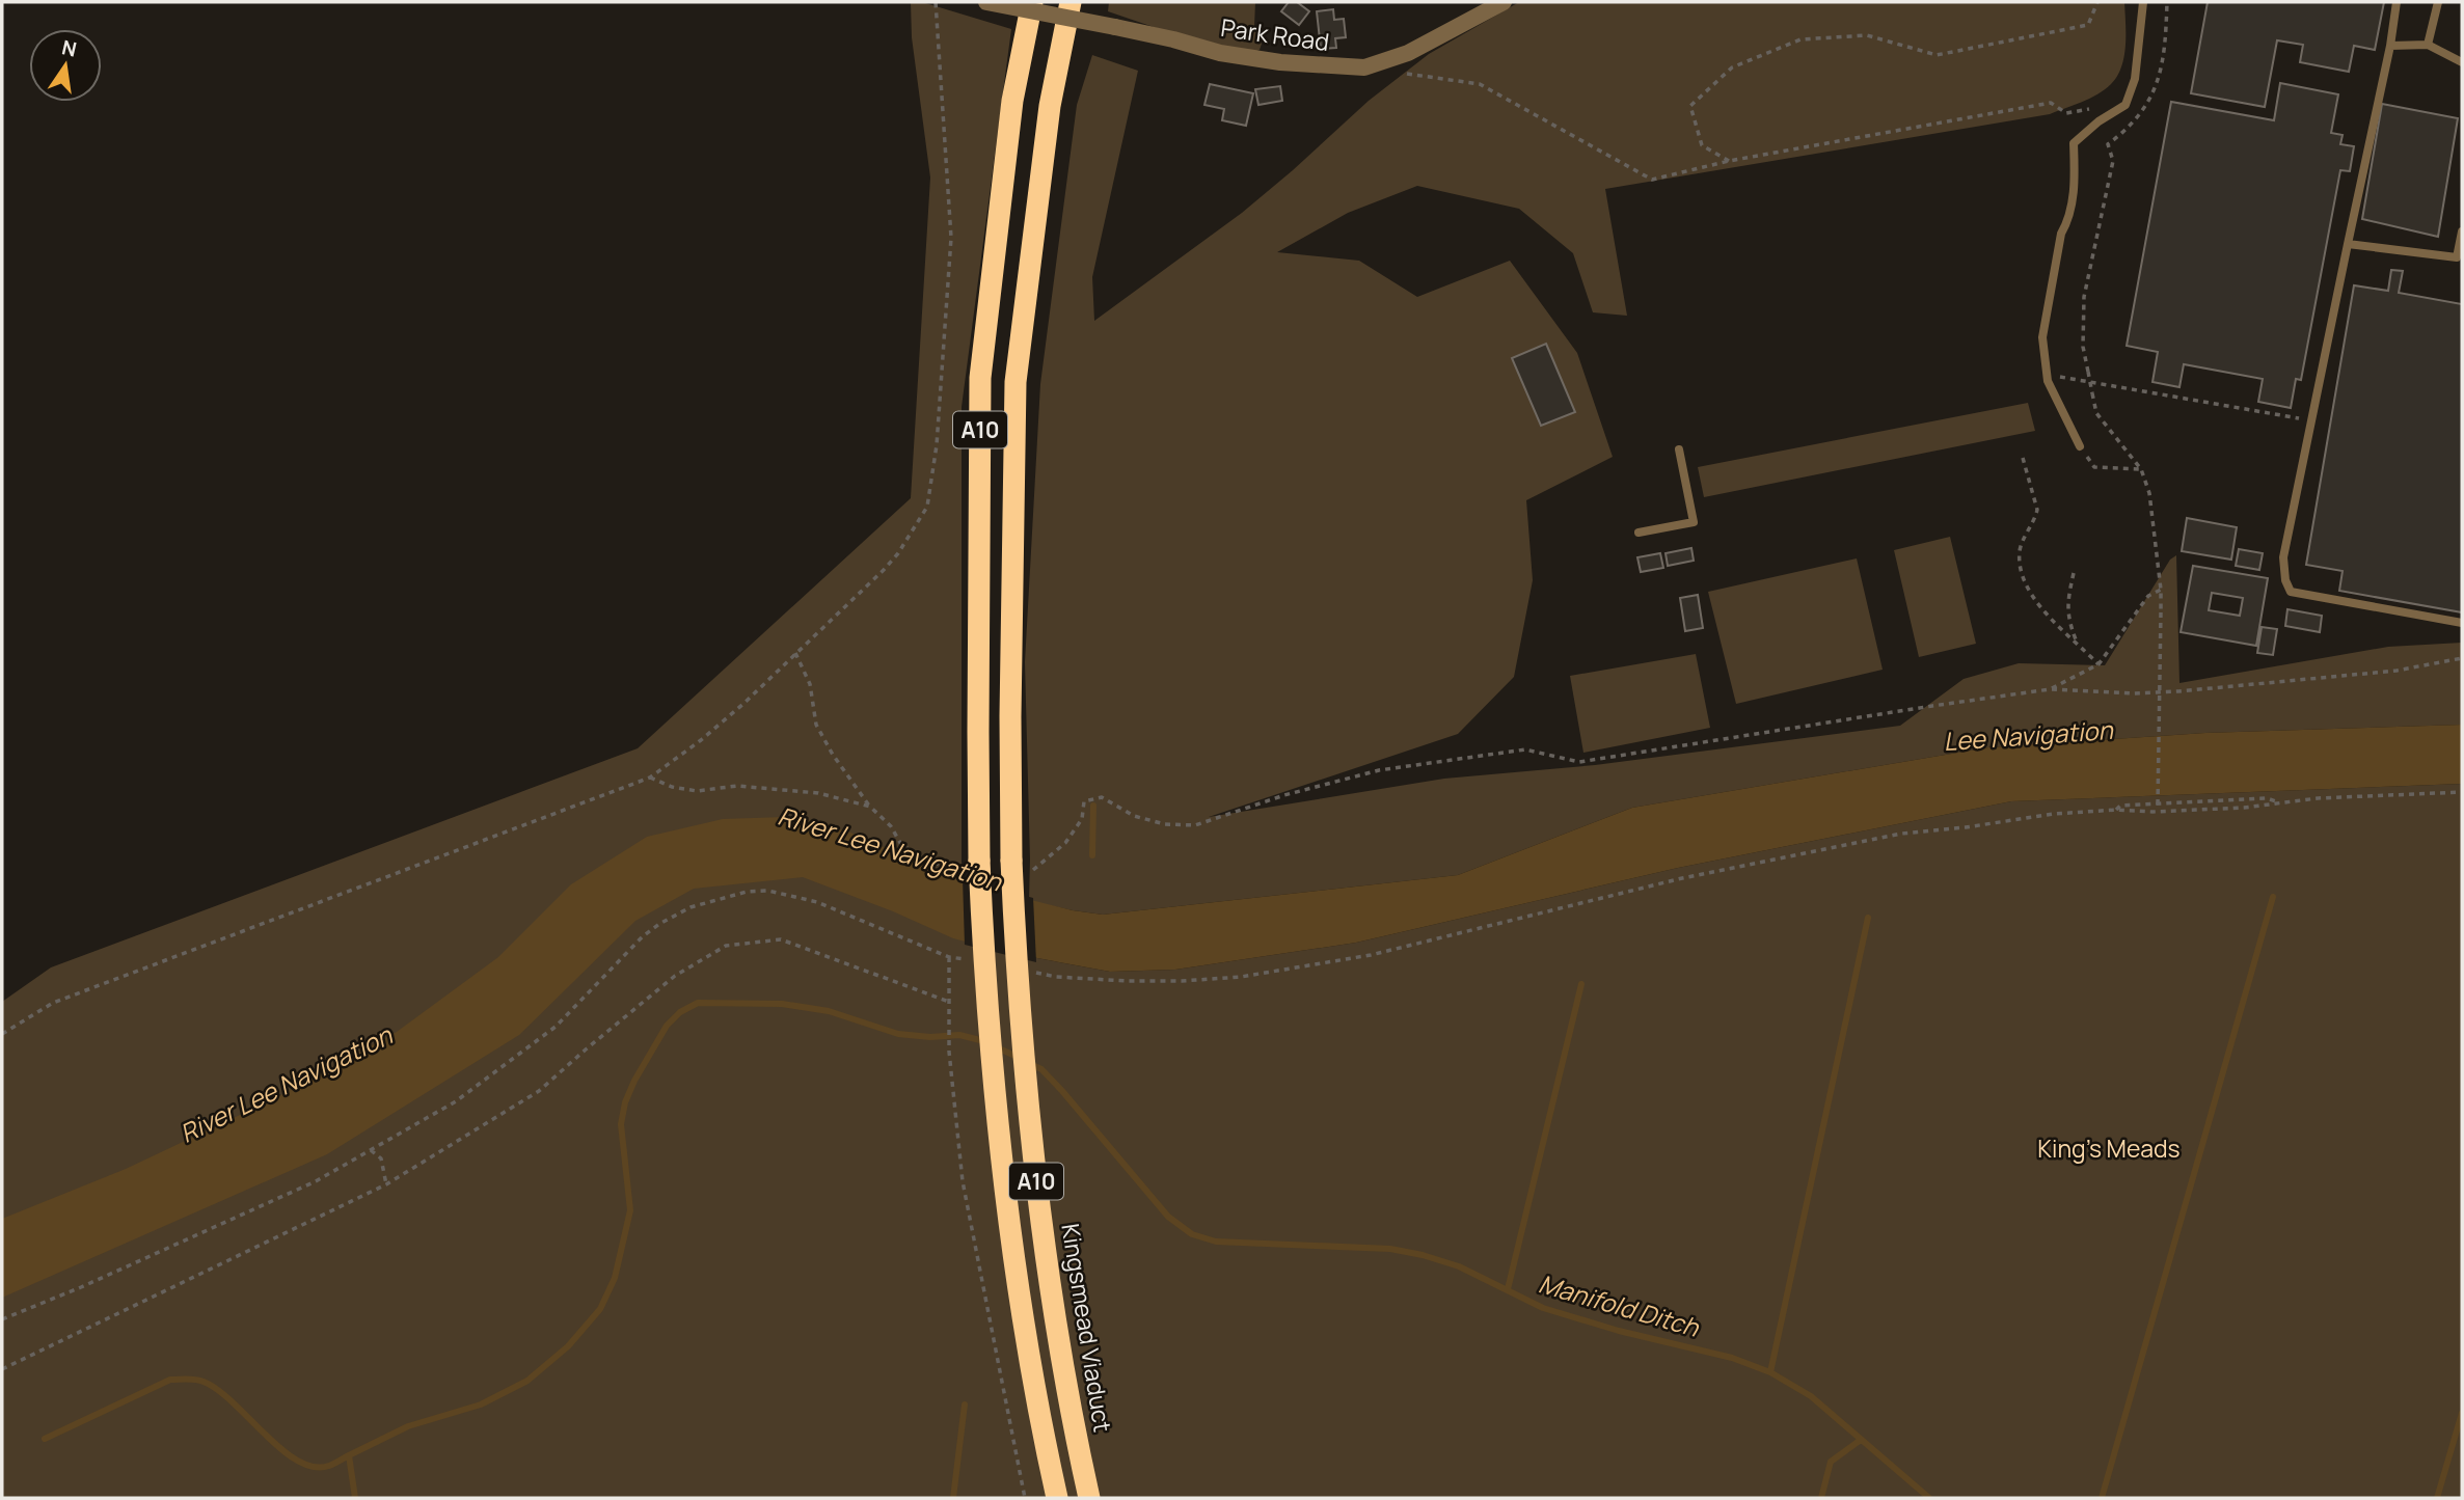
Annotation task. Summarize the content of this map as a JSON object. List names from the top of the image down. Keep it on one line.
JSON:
{"streets":{"highway":["A10","Kingsmead Viaduct"],"street":["Park Road"]},"crossings":[["A10","Kingsmead Viaduct"]],"water":["Lee Navigation","River Lee Navigation","Manifold Ditch"],"parks":["King's Meads"],"north":"top"}
